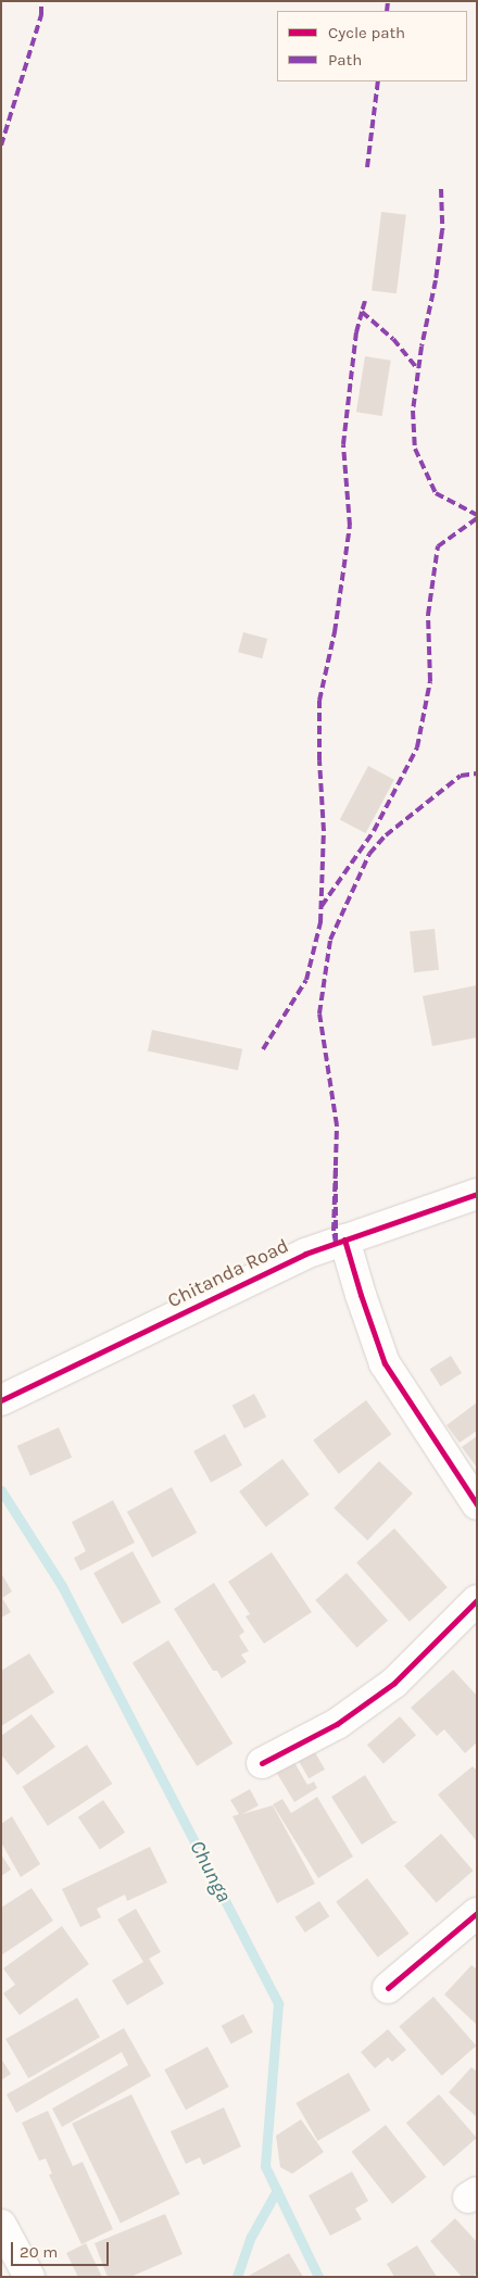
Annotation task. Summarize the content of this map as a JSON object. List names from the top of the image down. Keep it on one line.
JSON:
{"streets":{"street":["Chitanda Road"]},"water":["Chunga"],"legend":["Cycle path","Path"],"scale_bar":"20 m"}
